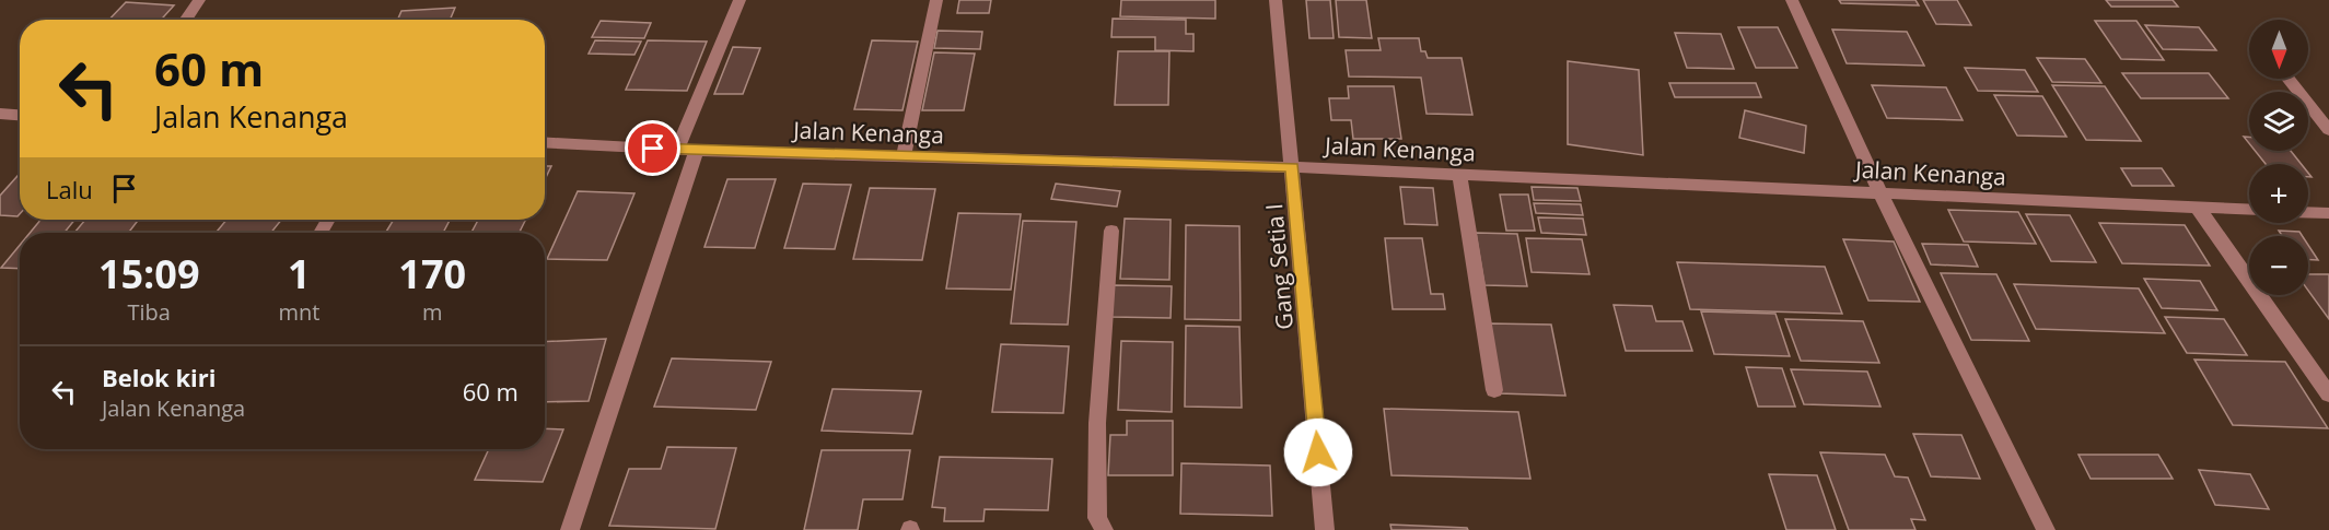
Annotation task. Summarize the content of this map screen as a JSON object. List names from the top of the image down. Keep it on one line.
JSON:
{"streets":{"street":["Jalan Kenanga","Gang Setia I"]},"crossings":[["Jalan Kenanga","Gang Setia I"]],"north":"bottom","page":{"map_buttons":["+","−"],"turn":["60 m","Jalan Kenanga"],"then":"Lalu","eta":["15:09","Tiba","1","mnt","170","m"],"list":[{"name":"Belok kiri","note":"Jalan Kenanga","value":"60 m"}]}}
